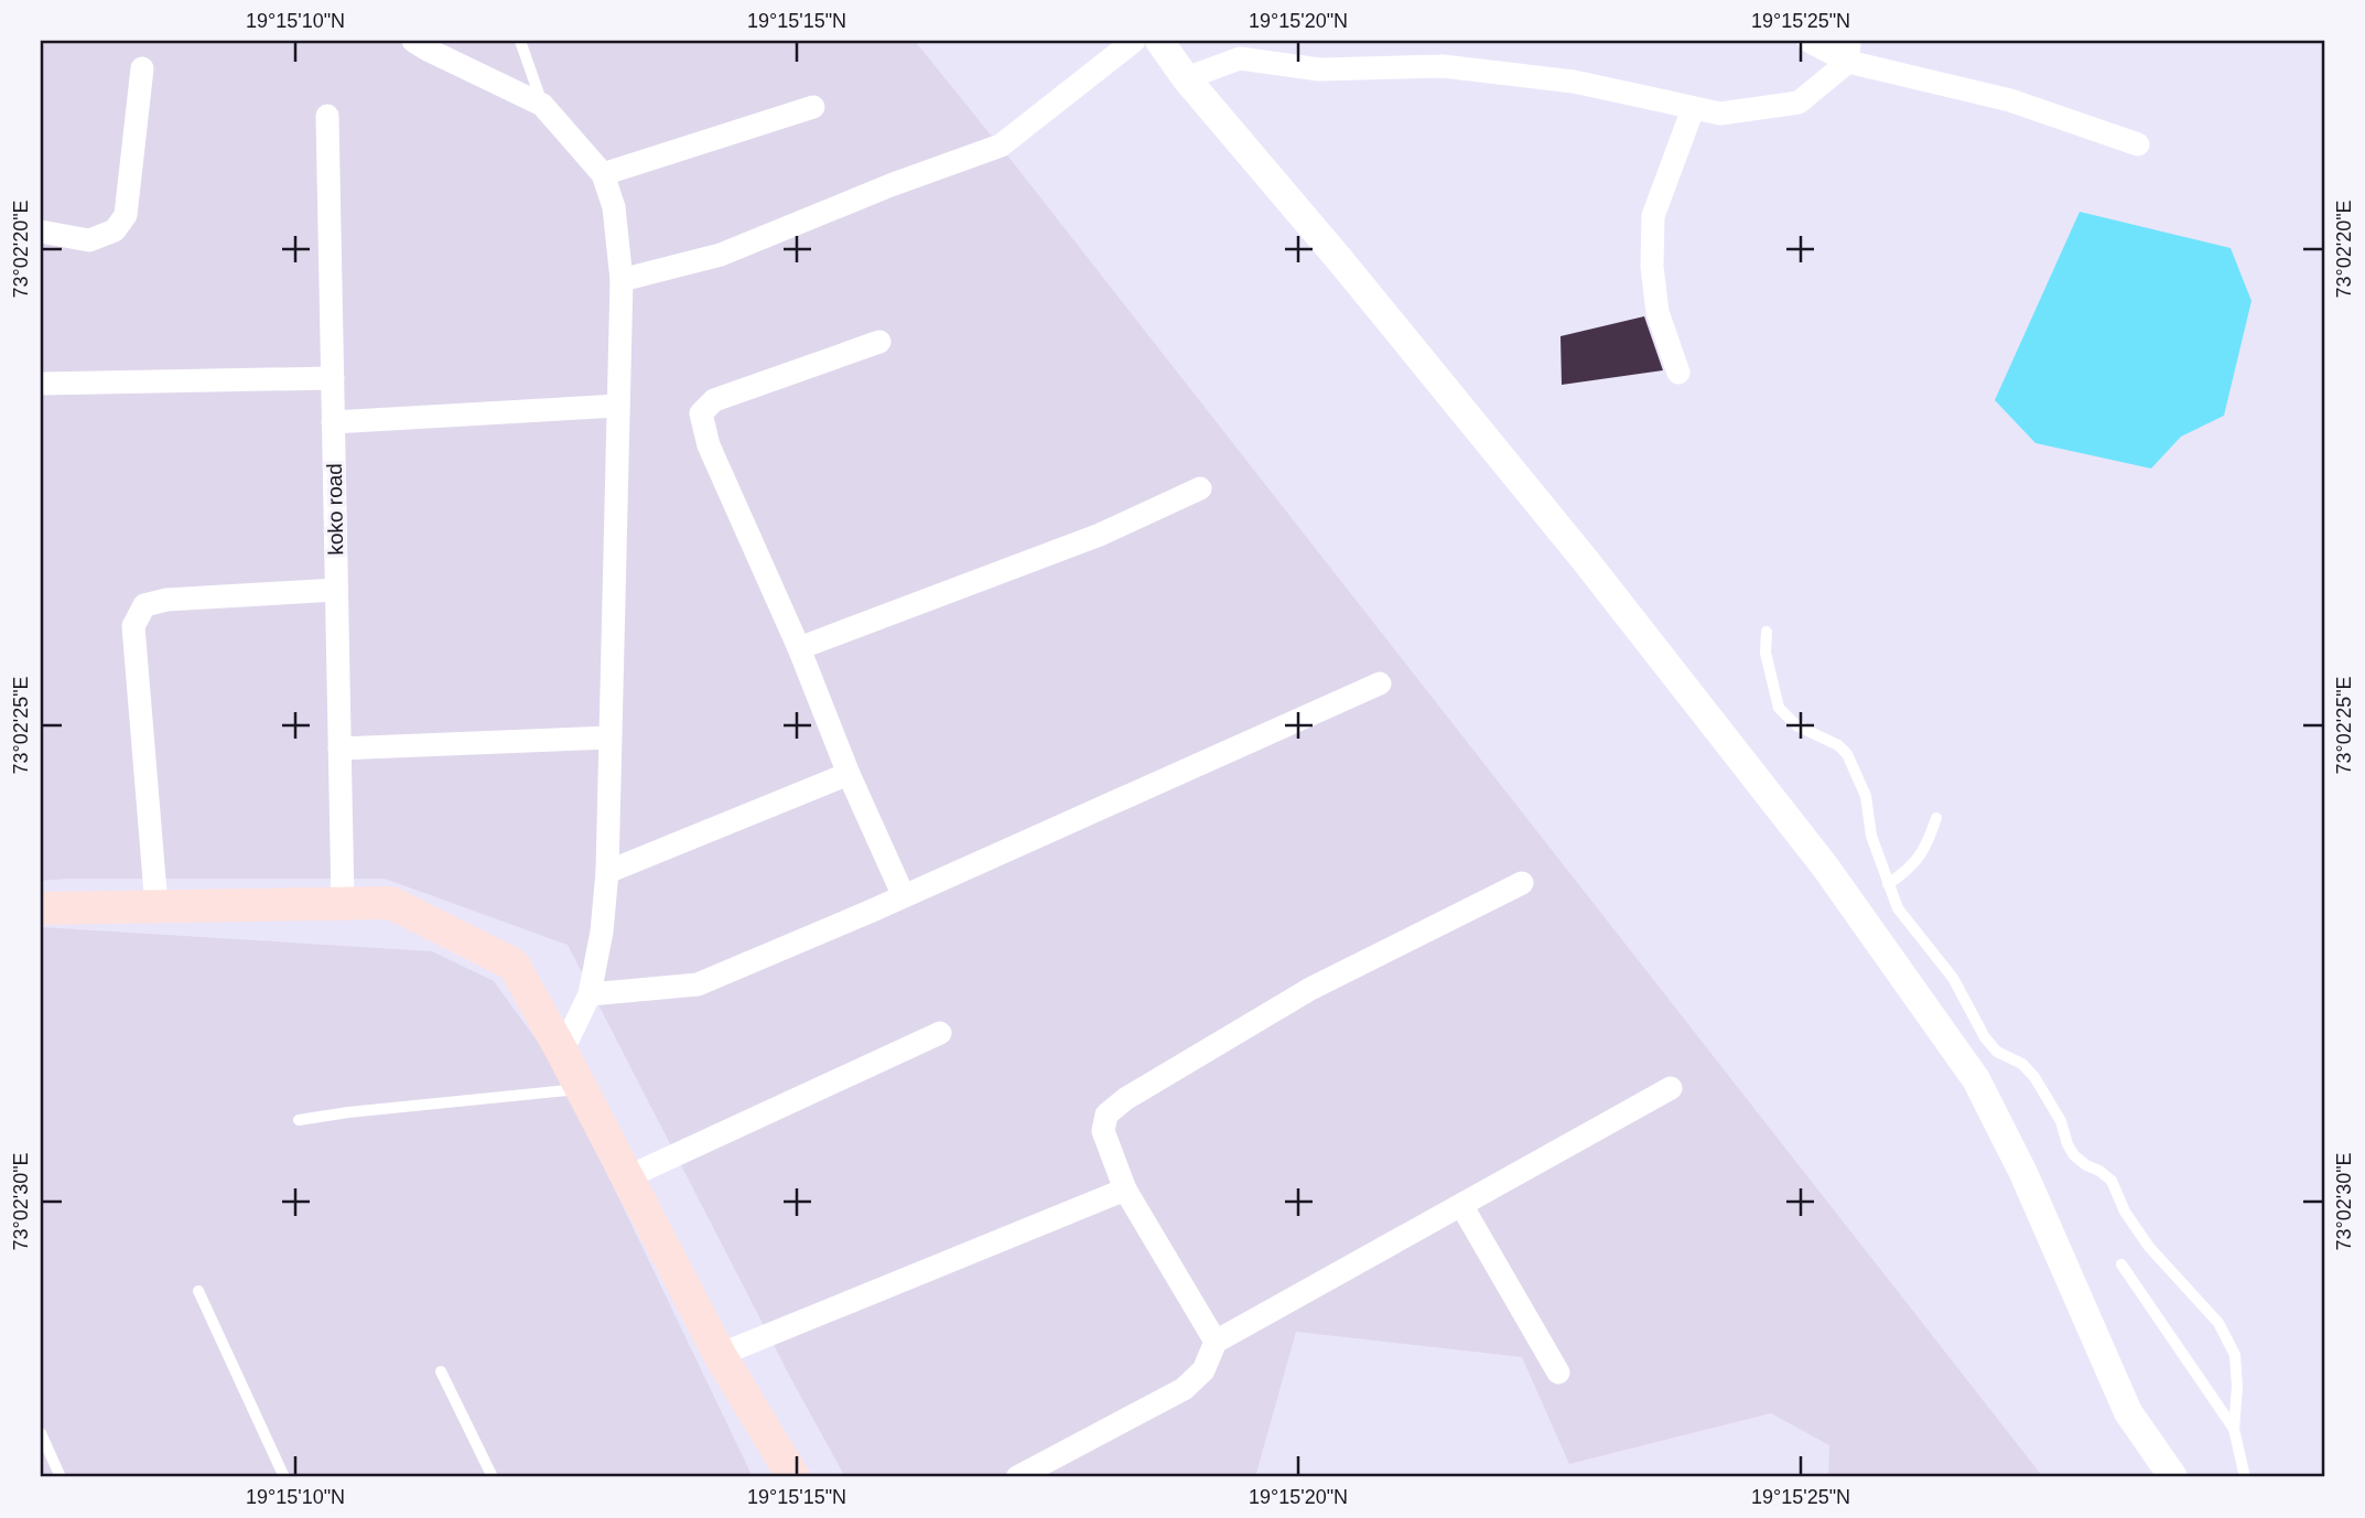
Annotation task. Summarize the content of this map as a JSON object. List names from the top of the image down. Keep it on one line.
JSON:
{"streets":{"street":["koko road"]},"coordinates":["19°15'10\"N","19°15'15\"N","19°15'20\"N","19°15'25\"N","73°02'20\"E","73°02'25\"E","73°02'30\"E"]}
